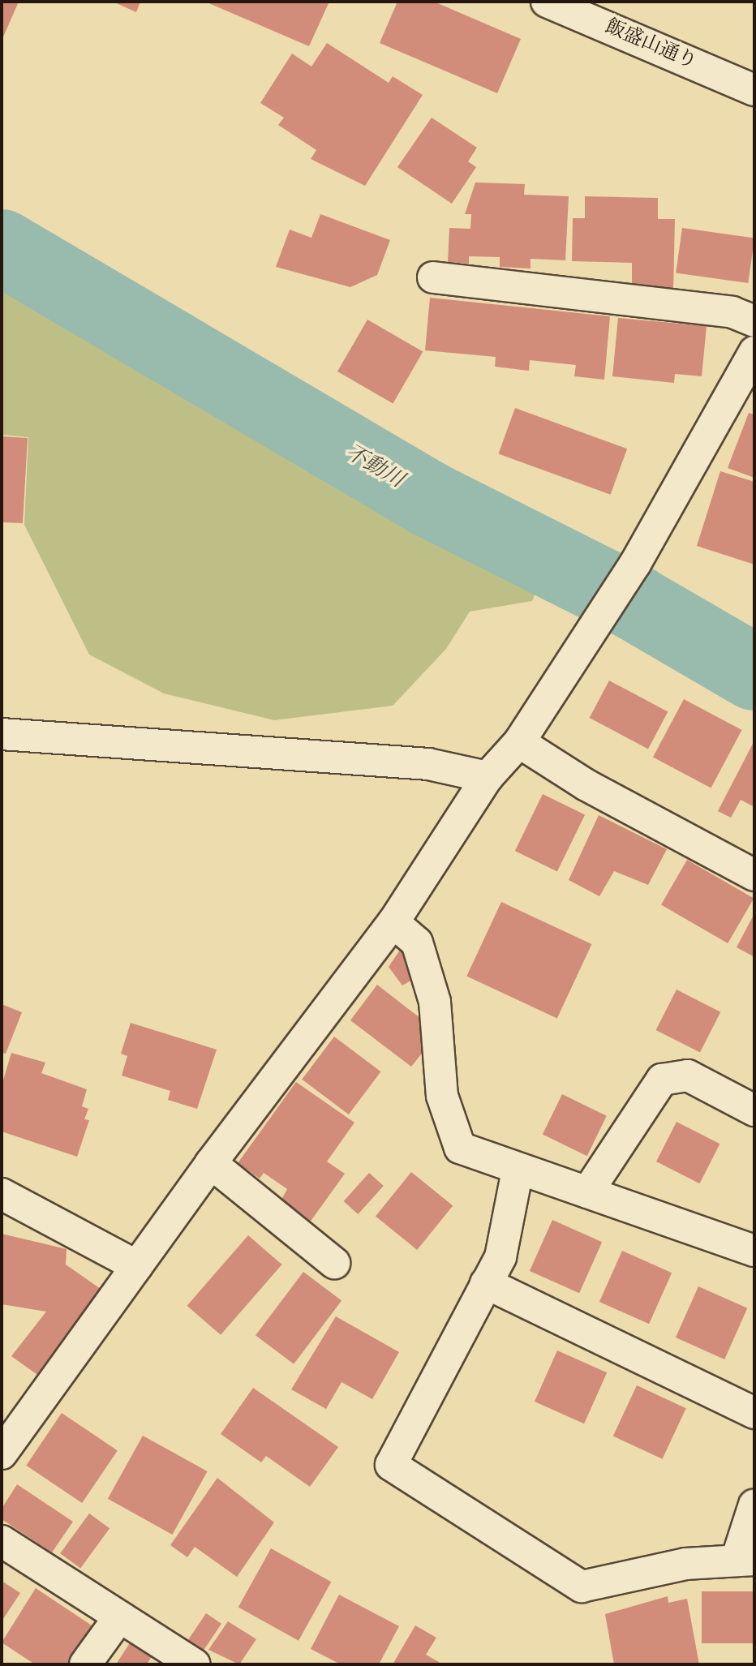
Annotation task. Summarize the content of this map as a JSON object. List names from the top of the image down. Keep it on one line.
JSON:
{"streets":{"street":["飯盛山通り"]},"water":["不動川"]}
